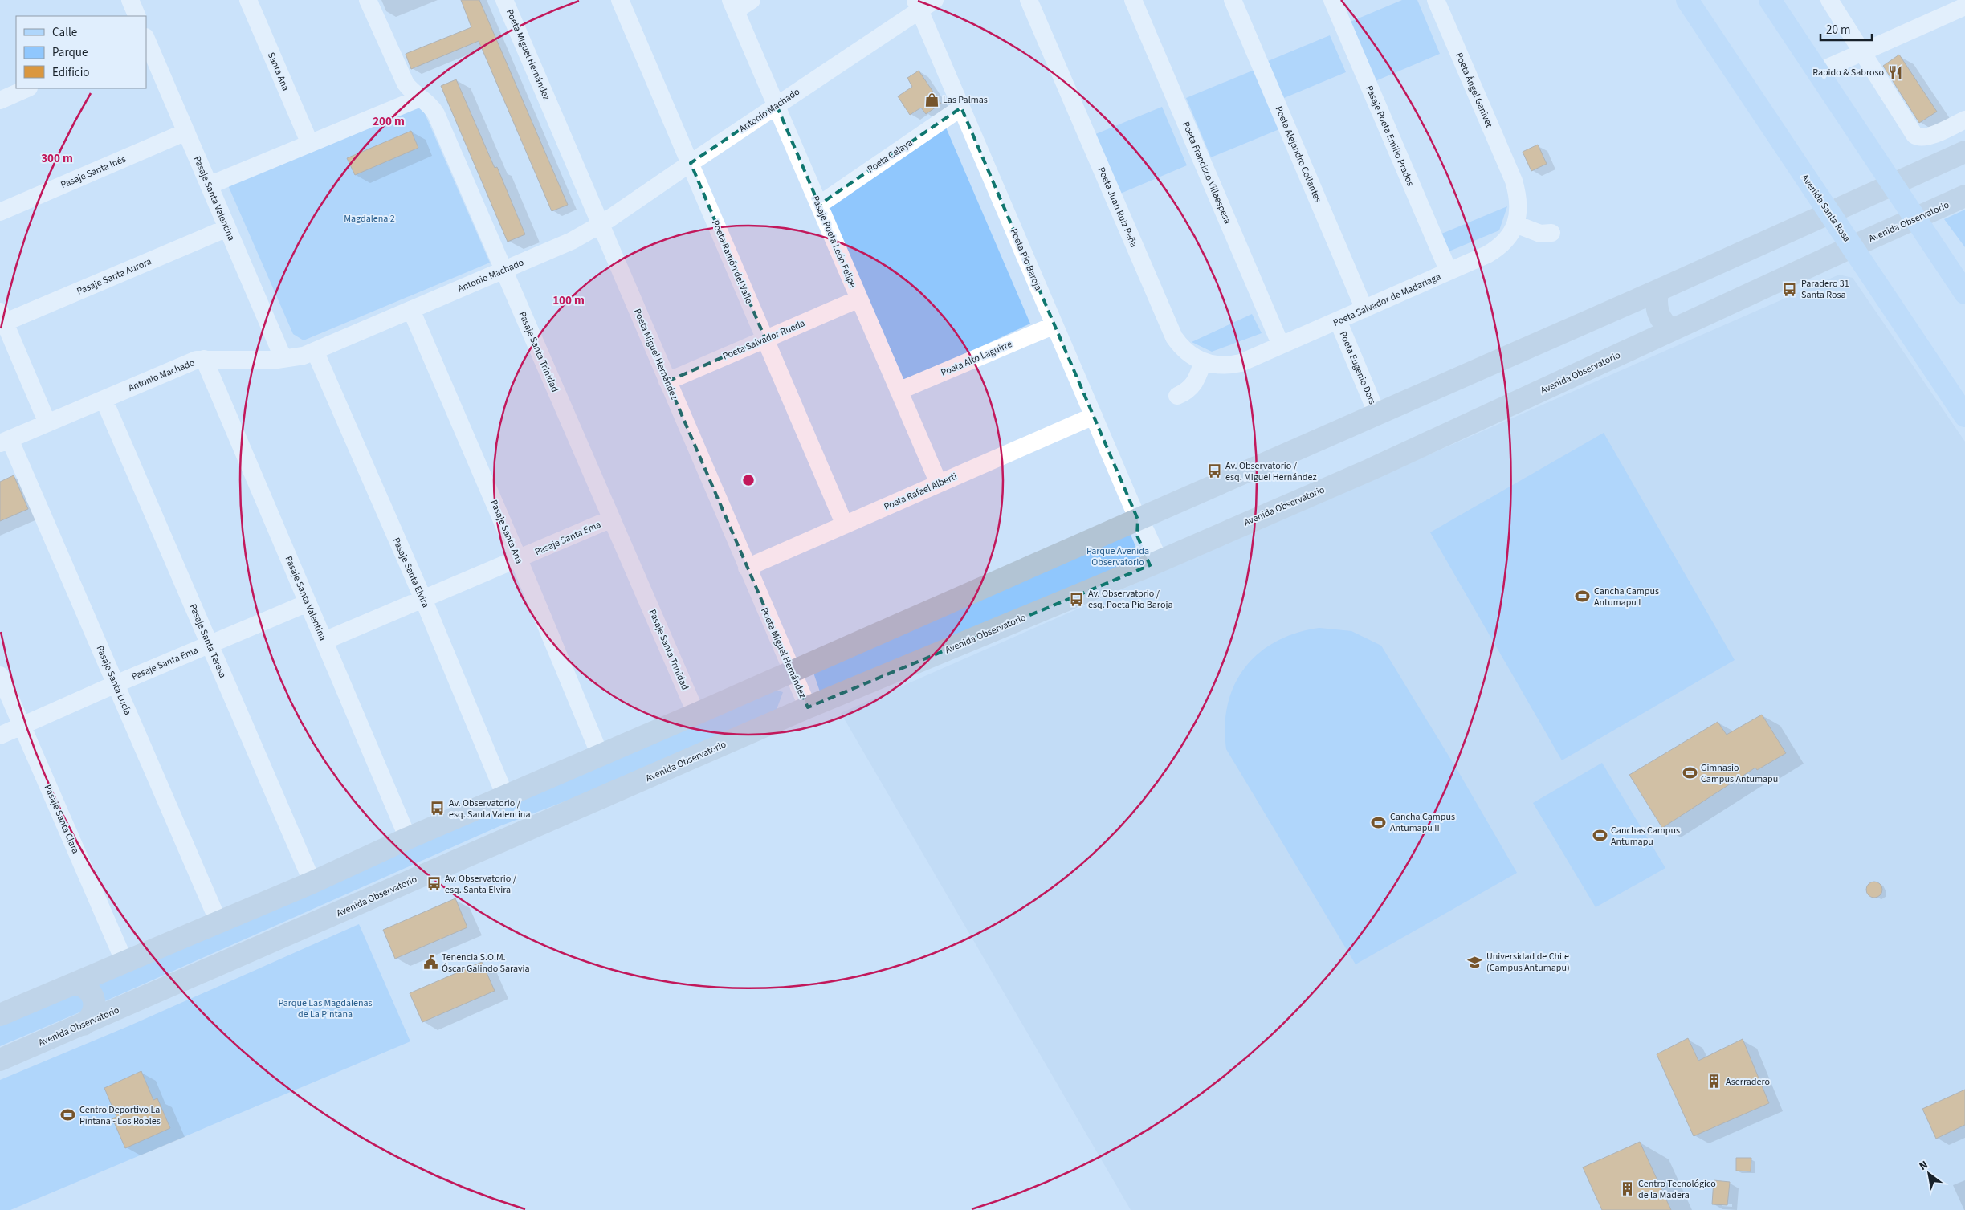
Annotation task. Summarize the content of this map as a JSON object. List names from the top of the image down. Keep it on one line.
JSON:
{"streets":{"main road":["Avenida Santa Rosa","Avenida Observatorio"],"street":["Poeta Miguel Hernández","Santa Ana","Poeta Ángel Ganivet","Antonio Machado","Pasaje Poeta Emilio Prados","Poeta Alejandro Collantes","Poeta Celaya","Pasaje Santa Inés","Poeta Francisco Villaespesa","Pasaje Santa Valentina","Poeta Juan Ruiz Peña","Pasaje Poeta León Felipe","Poeta Pío Baroja","Poeta Ramón del Valle","Pasaje Santa Aurora","Poeta Salvador de Madariaga","Poeta Salvador Rueda","Pasaje Santa Trinidad","Poeta Alto Laguirre","Poeta Eugenio Dors","Poeta Rafael Alberti","Pasaje Santa Ana","Pasaje Santa Ema","Pasaje Santa Elvira","Pasaje Santa Teresa","Pasaje Santa Lucía","Pasaje Santa Clara"]},"crossings":[["Poeta Miguel Hernández","Antonio Machado"],["Poeta Miguel Hernández","Avenida Observatorio"],["Poeta Miguel Hernández","Poeta Salvador Rueda"],["Poeta Miguel Hernández","Poeta Rafael Alberti"],["Poeta Ángel Ganivet","Poeta Salvador de Madariaga"],["Antonio Machado","Pasaje Santa Valentina"],["Antonio Machado","Pasaje Poeta León Felipe"],["Antonio Machado","Poeta Pío Baroja"],["Antonio Machado","Poeta Ramón del Valle"],["Antonio Machado","Pasaje Santa Trinidad"],["Antonio Machado","Pasaje Santa Ana"],["Antonio Machado","Pasaje Santa Elvira"],["Antonio Machado","Pasaje Santa Teresa"],["Antonio Machado","Pasaje Santa Lucía"],["Pasaje Poeta Emilio Prados","Poeta Salvador de Madariaga"],["Poeta Alejandro Collantes","Poeta Salvador de Madariaga"],["Poeta Celaya","Pasaje Poeta León Felipe"],["Poeta Celaya","Poeta Pío Baroja"],["Pasaje Santa Inés","Pasaje Santa Valentina"],["Poeta Francisco Villaespesa","Poeta Salvador de Madariaga"],["Pasaje Santa Valentina","Pasaje Santa Aurora"],["Pasaje Santa Valentina","Pasaje Santa Ema"],["Poeta Juan Ruiz Peña","Poeta Salvador de Madariaga"],["Avenida Santa Rosa","Avenida Observatorio"],["Avenida Observatorio","Poeta Pío Baroja"],["Pasaje Poeta León Felipe","Poeta Salvador Rueda"],["Pasaje Poeta León Felipe","Poeta Alto Laguirre"],["Pasaje Poeta León Felipe","Poeta Rafael Alberti"],["Poeta Pío Baroja","Poeta Alto Laguirre"],["Poeta Pío Baroja","Poeta Rafael Alberti"],["Poeta Ramón del Valle","Poeta Salvador Rueda"],["Poeta Ramón del Valle","Poeta Rafael Alberti"],["Poeta Salvador de Madariaga","Poeta Eugenio Dors"],["Pasaje Santa Trinidad","Pasaje Santa Ema"],["Pasaje Santa Ana","Pasaje Santa Ema"],["Pasaje Santa Ema","Pasaje Santa Elvira"],["Pasaje Santa Ema","Pasaje Santa Teresa"],["Pasaje Santa Ema","Pasaje Santa Lucía"],["Pasaje Santa Ema","Pasaje Santa Clara"]],"parks":["Magdalena 2","Parque Avenida Observatorio","Parque Las Magdalenas de La Pintana"],"places":{"restaurant":["Rapido & Sabroso"],"shop":["Las Palmas"],"bus stop":["Paradero 31 Santa Rosa","Av. Observatorio / esq. Miguel Hernández","Av. Observatorio / esq. Poeta Pío Baroja","Av. Observatorio / esq. Santa Valentina","Av. Observatorio / esq. Santa Elvira"],"sports":["Cancha Campus Antumapu I","Gimnasio Campus Antumapu","Cancha Campus Antumapu II","Canchas Campus Antumapu","Centro Deportivo La Pintana - Los Robles"],"school or university":["Universidad de Chile (Campus Antumapu)"],"public building":["Tenencia S.O.M. Óscar Galindo Saravia"],"building":["Aserradero","Centro Tecnológico de la Madera"]},"legend":["Calle","Parque","Edificio"],"scale_bar":"20 m","north":"top left","rings":["200 m","300 m","100 m"]}
